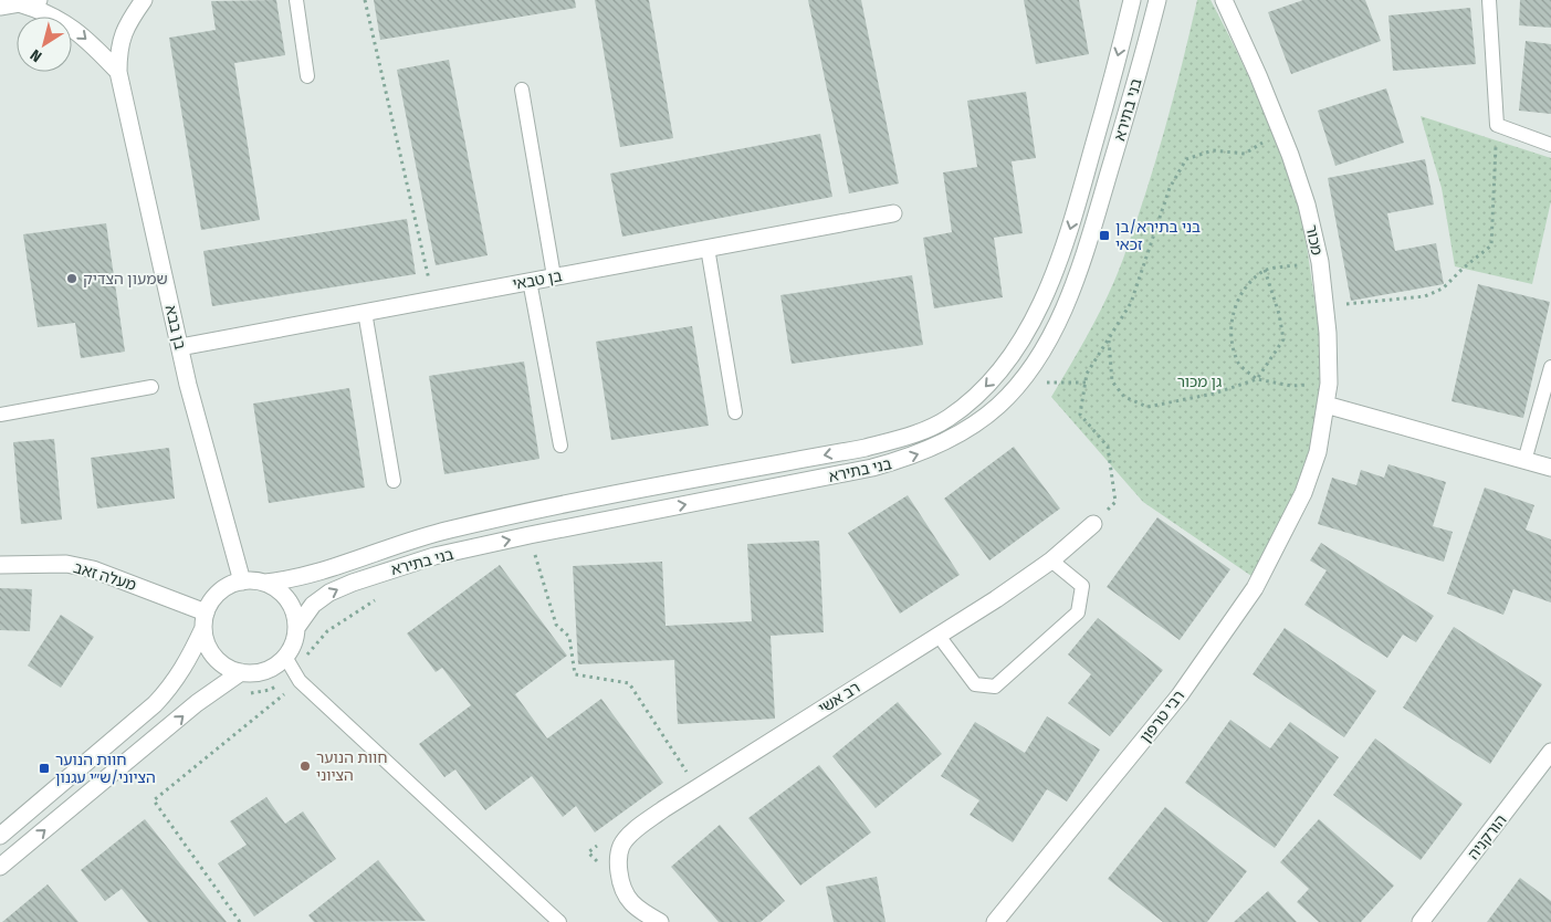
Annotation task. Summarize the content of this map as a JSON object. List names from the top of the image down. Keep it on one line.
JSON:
{"streets":{"street":["בני בתירא","מכור","בן טבאי","בן בבא","מעלה זאב","רב אשי","רבי טרפון","הורקניה"]},"crossings":[["בני בתירא","בן בבא"],["בני בתירא","מעלה זאב"],["מכור","רבי טרפון"],["בן טבאי","בן בבא"],["בן בבא","מעלה זאב"]],"parks":["גן מכור"],"places":{"transit":["בני בתירא/בן זכאי","חוות הנוער הציוני/ש״י עגנון"],"other":["שמעון הצדיק","חוות הנוער הציוני"]},"north":"bottom left"}
